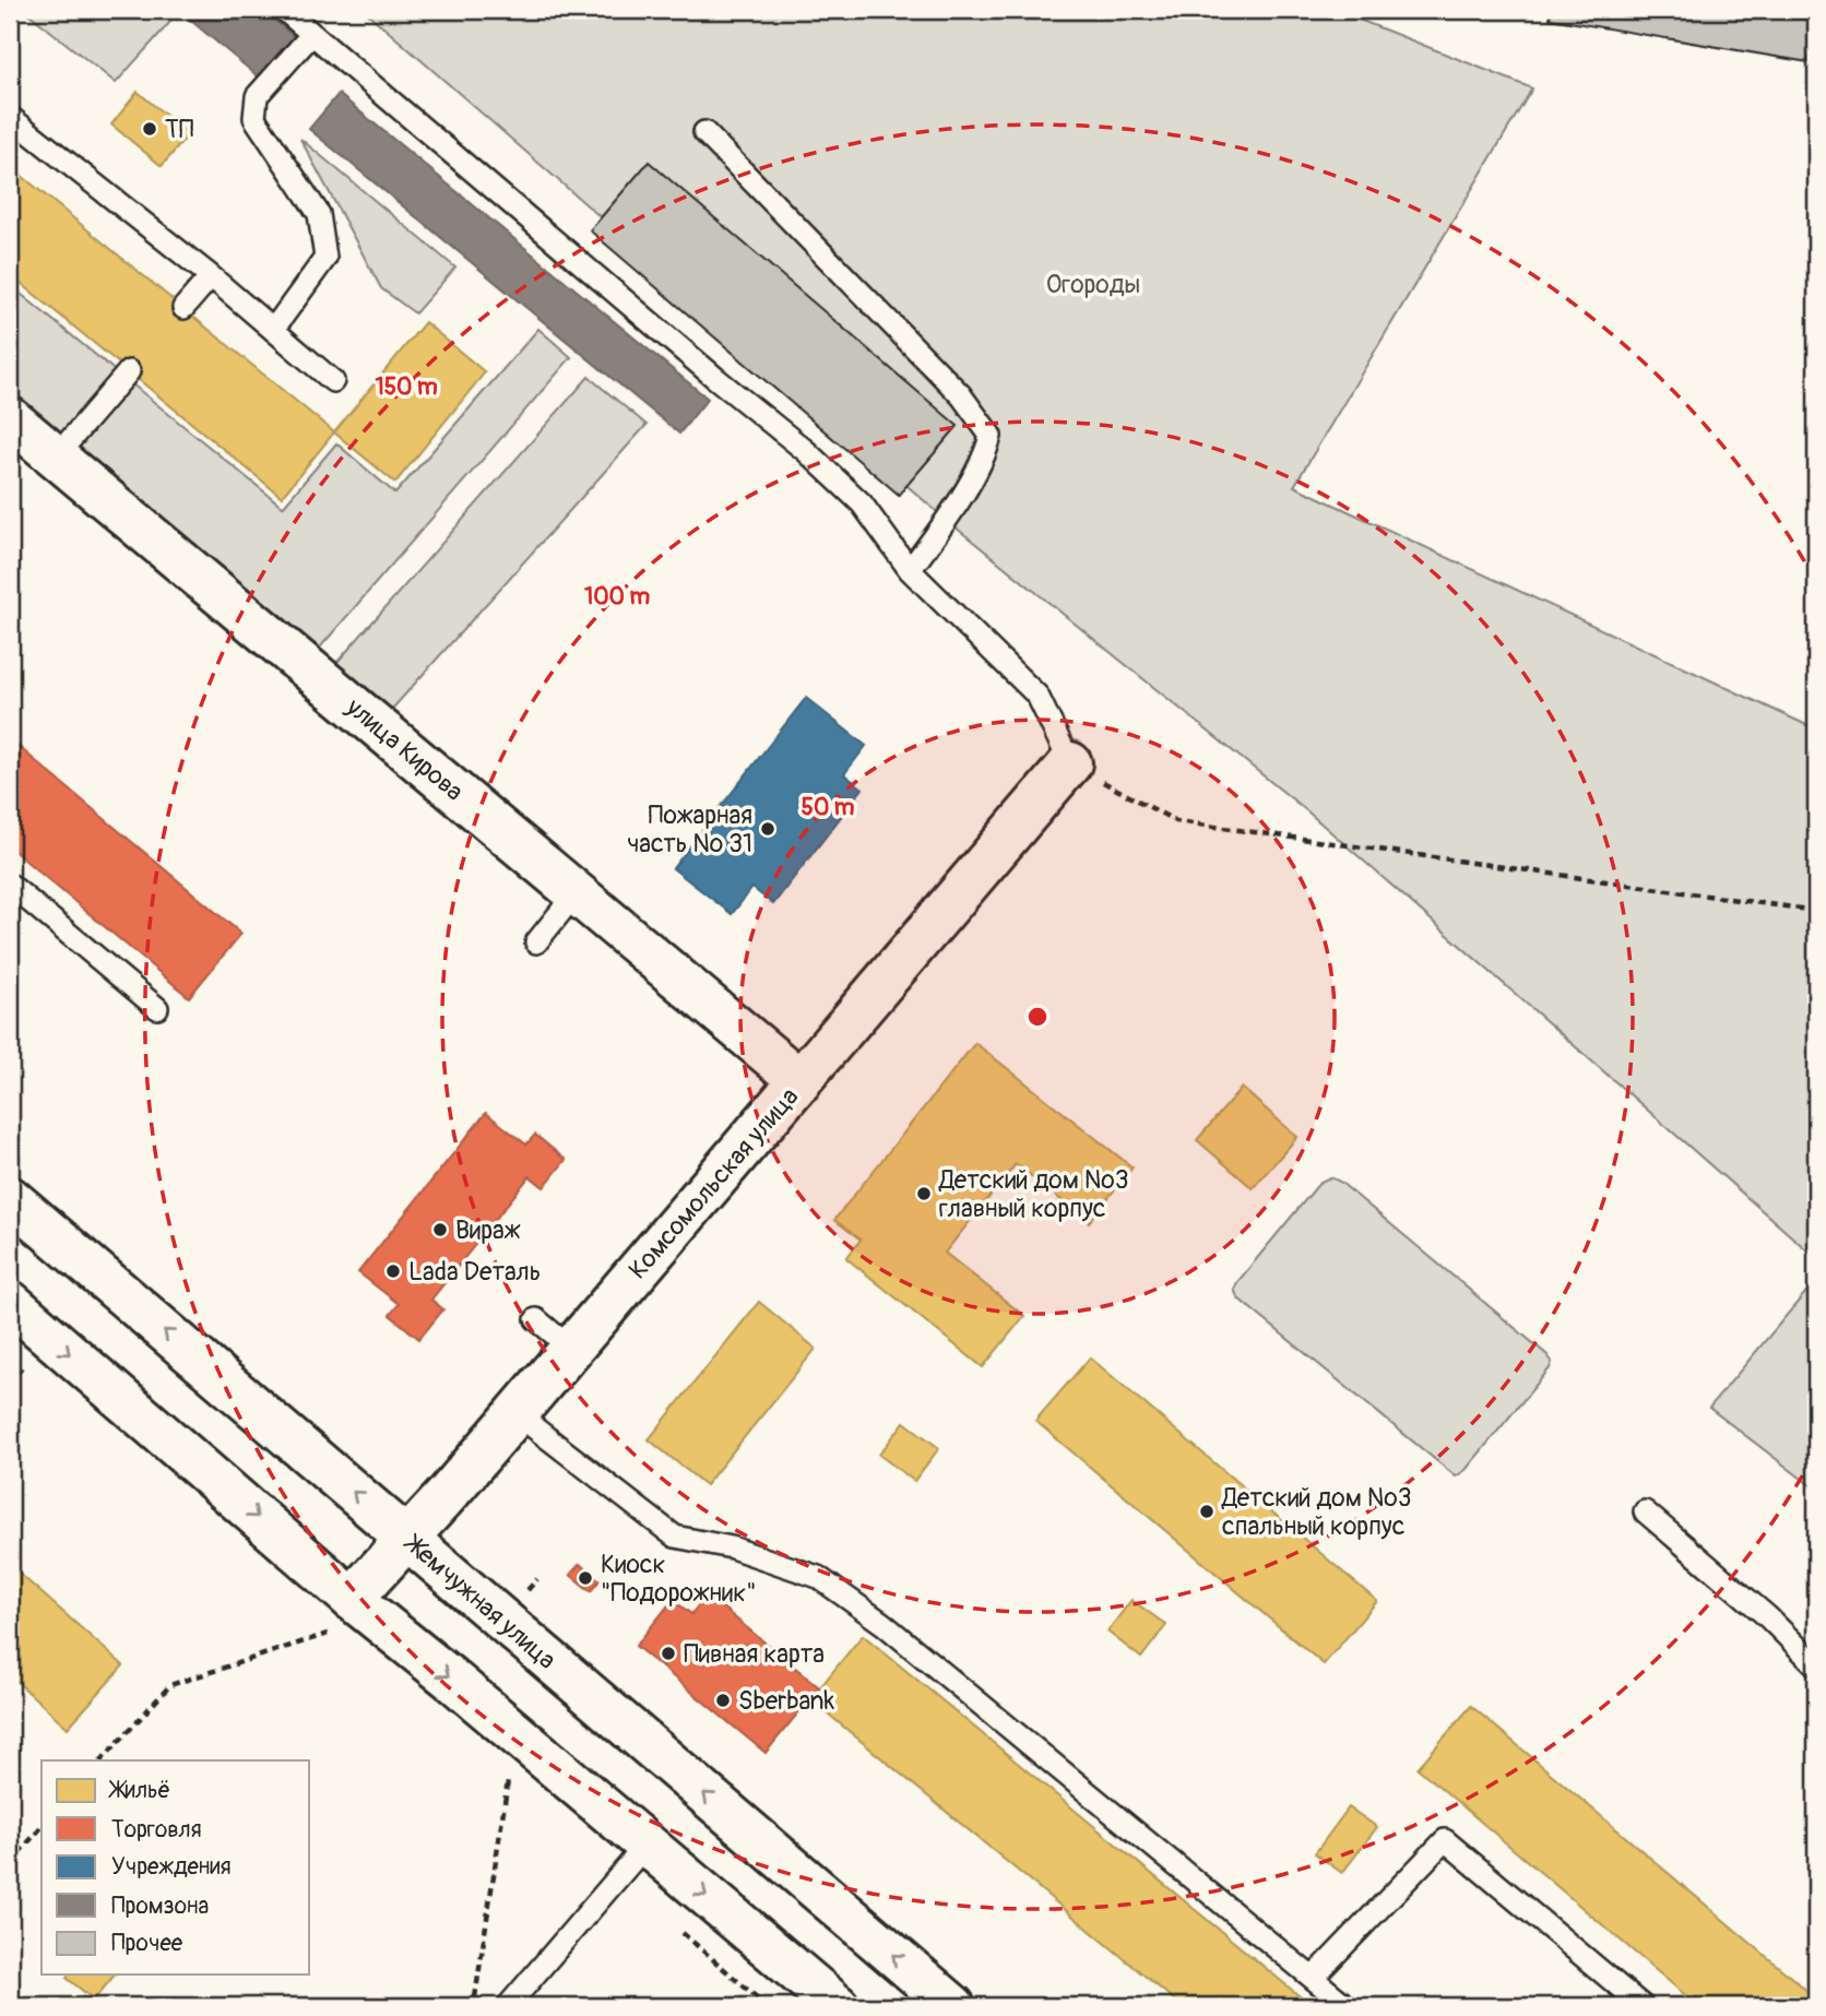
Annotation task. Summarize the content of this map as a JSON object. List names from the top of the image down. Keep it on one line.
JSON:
{"streets":{"main road":["улица Кирова","Комсомольская улица","Жемчужная улица"]},"crossings":[["улица Кирова","Комсомольская улица"],["Комсомольская улица","Жемчужная улица"]],"parks":["Огороды"],"places":["ТП","Пожарная часть № 31","Детский дом №3 главный корпус","Вираж","Lada Dеталь","Детский дом №3 спальный корпус","Киоск \"Подорожник\"","Пивная карта","Sberbank"],"legend":["Жильё","Торговля","Учреждения","Промзона","Прочее"],"rings":["150 m","100 m","50 m"]}
